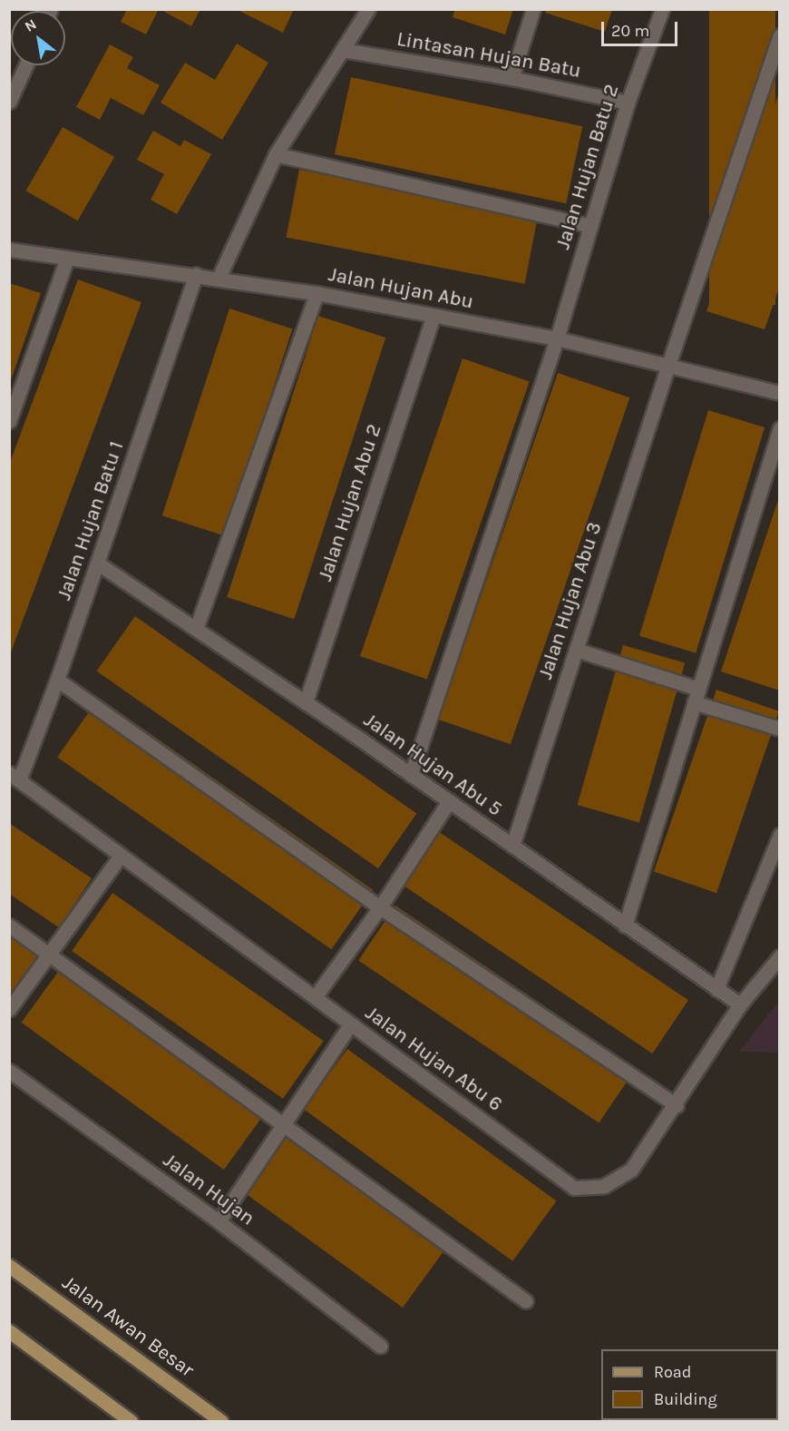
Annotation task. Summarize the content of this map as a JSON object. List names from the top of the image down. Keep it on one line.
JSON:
{"streets":{"main road":["Jalan Awan Besar"],"street":["Lintasan Hujan Batu","Jalan Hujan Batu 2","Jalan Hujan Abu","Jalan Hujan Abu 2","Jalan Hujan Batu 1","Jalan Hujan Abu 3","Jalan Hujan Abu 5","Jalan Hujan Abu 6","Jalan Hujan"]},"crossings":[["Lintasan Hujan Batu","Jalan Hujan Batu 2"],["Jalan Hujan Batu 2","Jalan Hujan Abu"],["Jalan Hujan Batu 2","Jalan Hujan Abu 5"],["Jalan Hujan Abu","Jalan Hujan Abu 2"],["Jalan Hujan Abu","Jalan Hujan Batu 1"],["Jalan Hujan Abu","Jalan Hujan Abu 3"],["Jalan Hujan Abu 2","Jalan Hujan Abu 5"],["Jalan Hujan Batu 1","Jalan Hujan Abu 5"],["Jalan Hujan Batu 1","Jalan Hujan Abu 6"],["Jalan Hujan Abu 3","Jalan Hujan Abu 5"],["Jalan Hujan Abu 5","Jalan Hujan Abu 6"]],"legend":["Road","Building"],"scale_bar":"20 m","north":"top left"}
